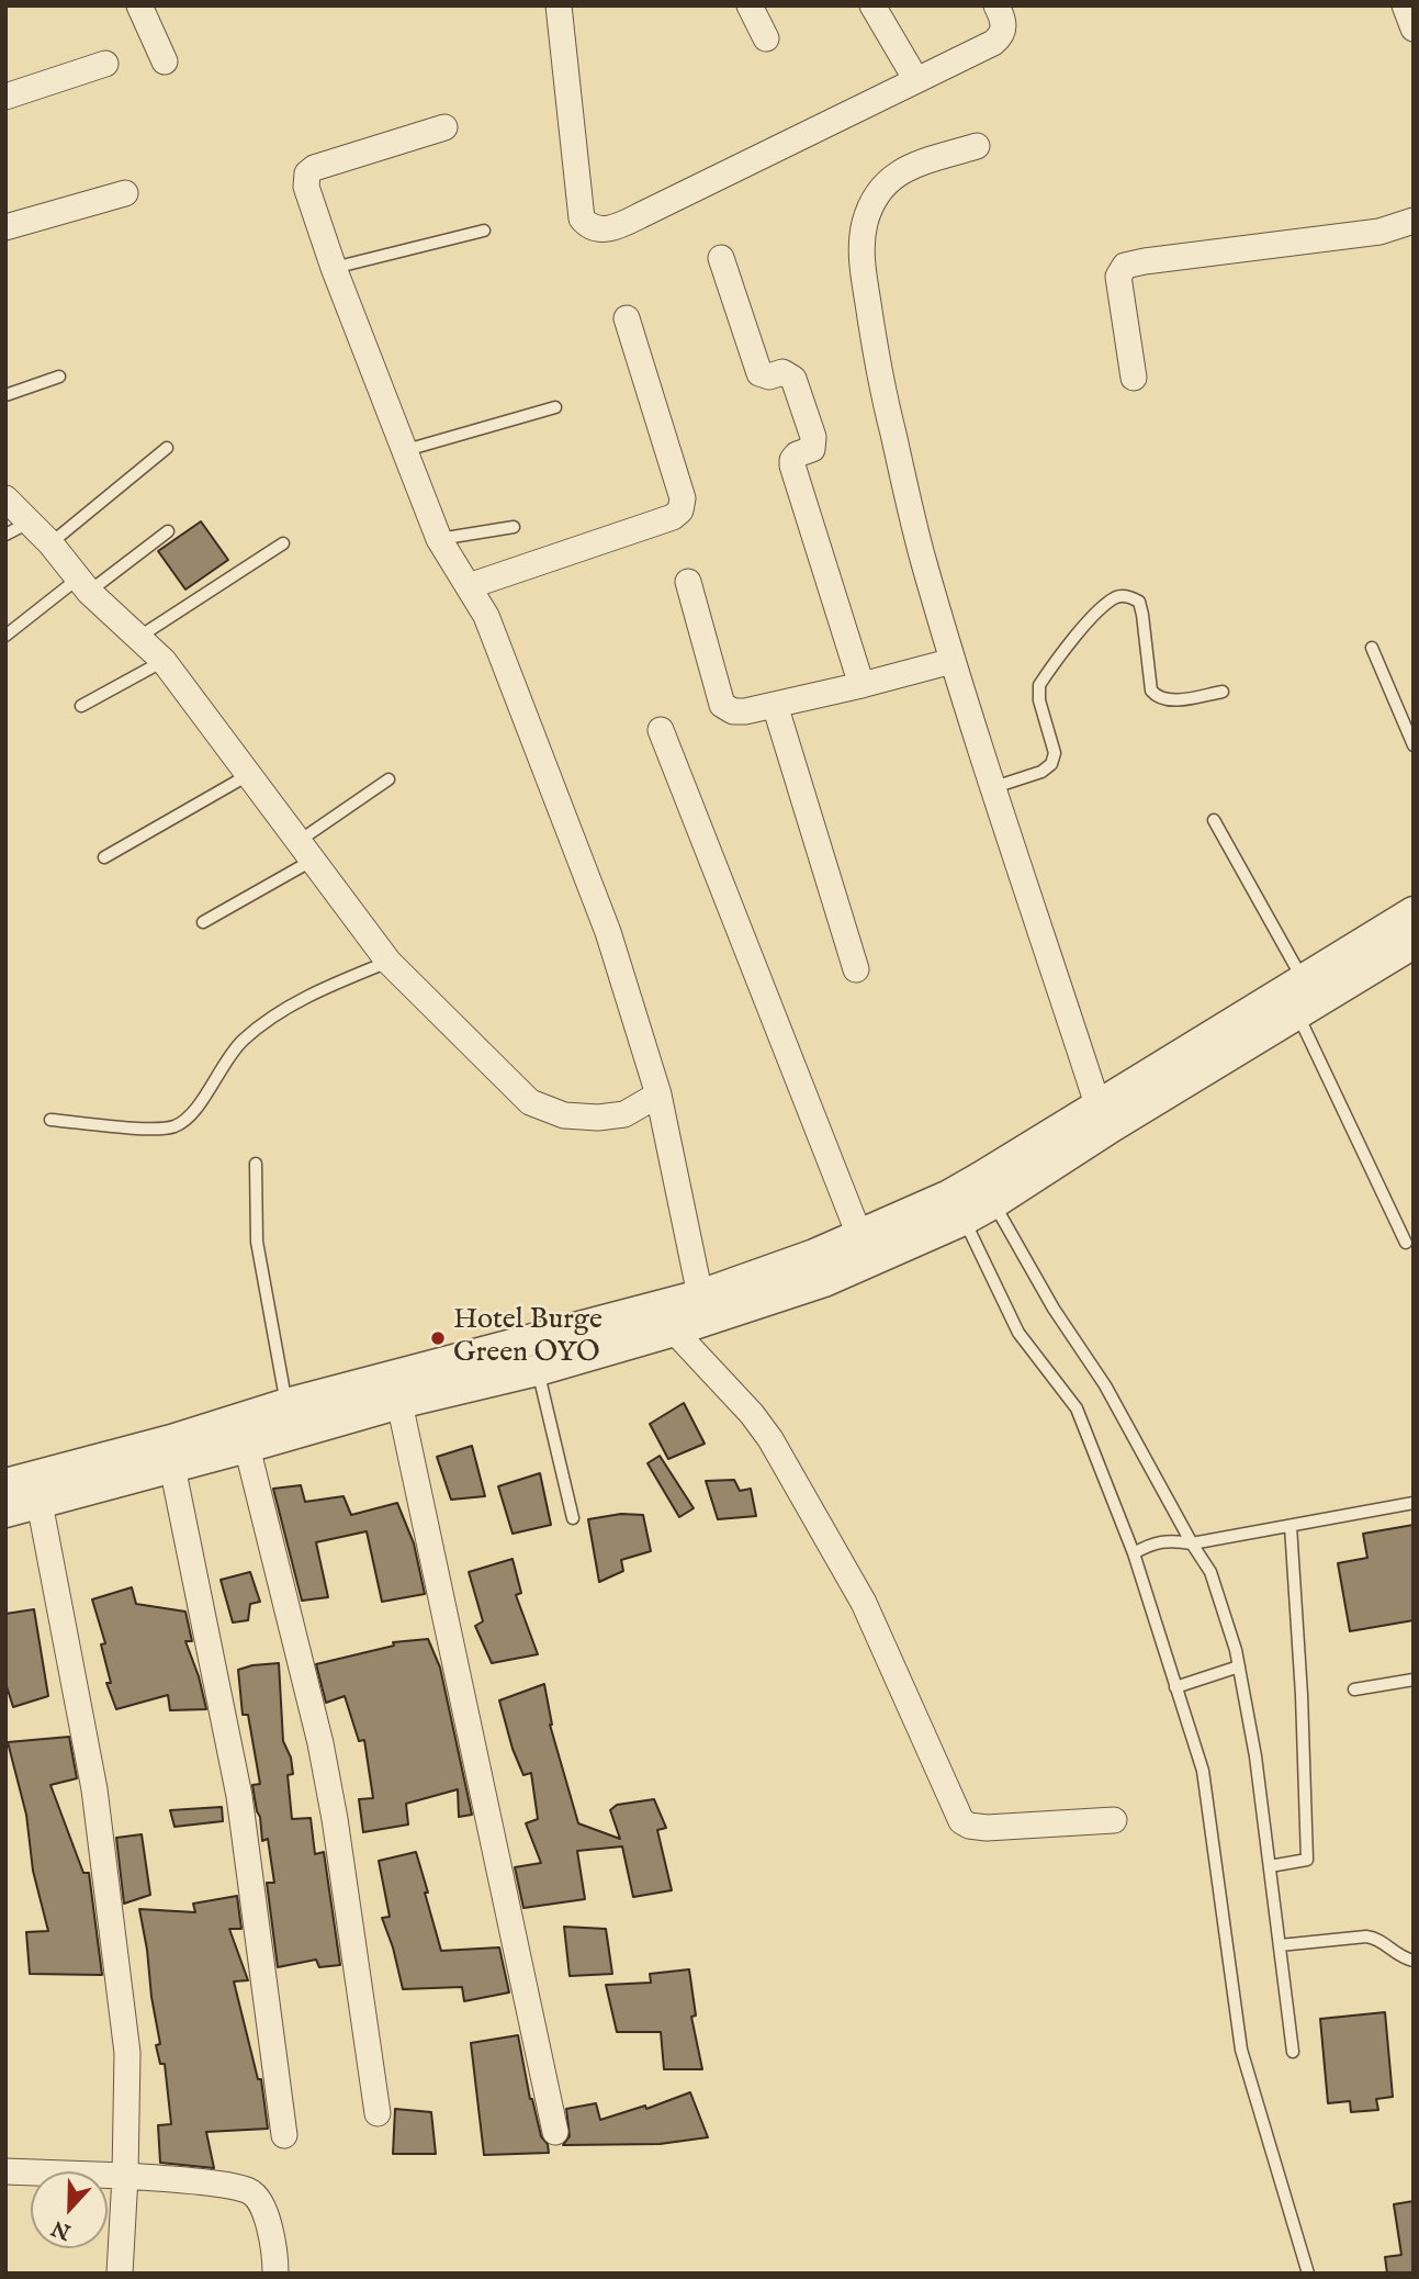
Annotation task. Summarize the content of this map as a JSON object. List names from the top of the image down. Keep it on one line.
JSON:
{"places":["Hotel Burge Green OYO"],"north":"bottom"}
